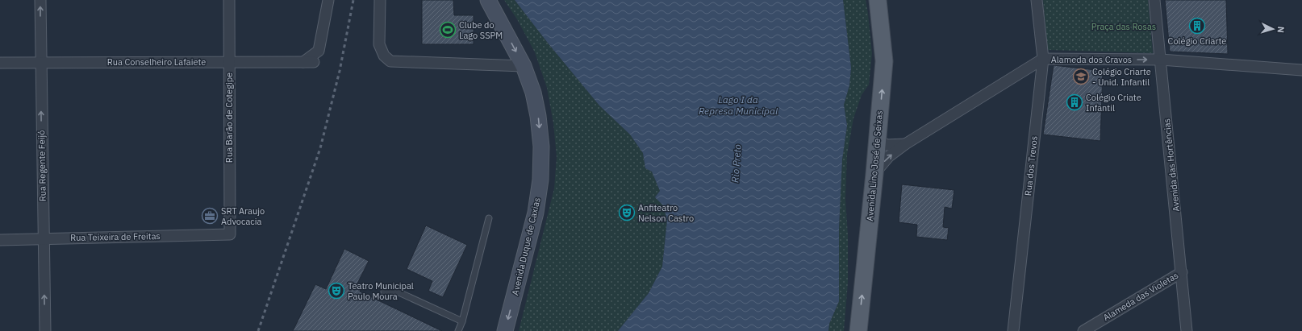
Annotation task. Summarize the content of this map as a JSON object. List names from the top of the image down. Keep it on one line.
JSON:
{"streets":{"main road":["Avenida Lino José de Seixas","Avenida Duque de Caxias"],"street":["Alameda dos Cravos","Rua Conselheiro Lafaiete","Rua Barão de Cotegipe","Avenida das Hortências","Rua Regente Feijó","Rua dos Trevos","Rua Teixeira de Freitas","Alameda das Violetas"]},"crossings":[["Alameda dos Cravos","Avenida das Hortências"],["Alameda dos Cravos","Avenida Lino José de Seixas"],["Alameda dos Cravos","Rua dos Trevos"],["Rua Conselheiro Lafaiete","Rua Barão de Cotegipe"],["Rua Conselheiro Lafaiete","Rua Regente Feijó"],["Rua Barão de Cotegipe","Rua Teixeira de Freitas"],["Avenida das Hortências","Alameda das Violetas"],["Rua Regente Feijó","Rua Teixeira de Freitas"]],"one_way":["Rua Regente Feijó","Avenida Lino José de Seixas","Avenida Duque de Caxias"],"water":["Lago I da Represa Municipal","Rio Preto"],"parks":["Praça das Rosas"],"places":{"building":["Colégio Criarte","Colégio Criate Infantil"],"sports":["Clube do Lago SSPM"],"school or university":["Colégio Criarte - Unid. Infantil"],"theatre":["Anfiteatro Nelson Castro","Teatro Municipal Paulo Moura"],"office":["SRT Araujo Advocacia"]},"north":"right"}
